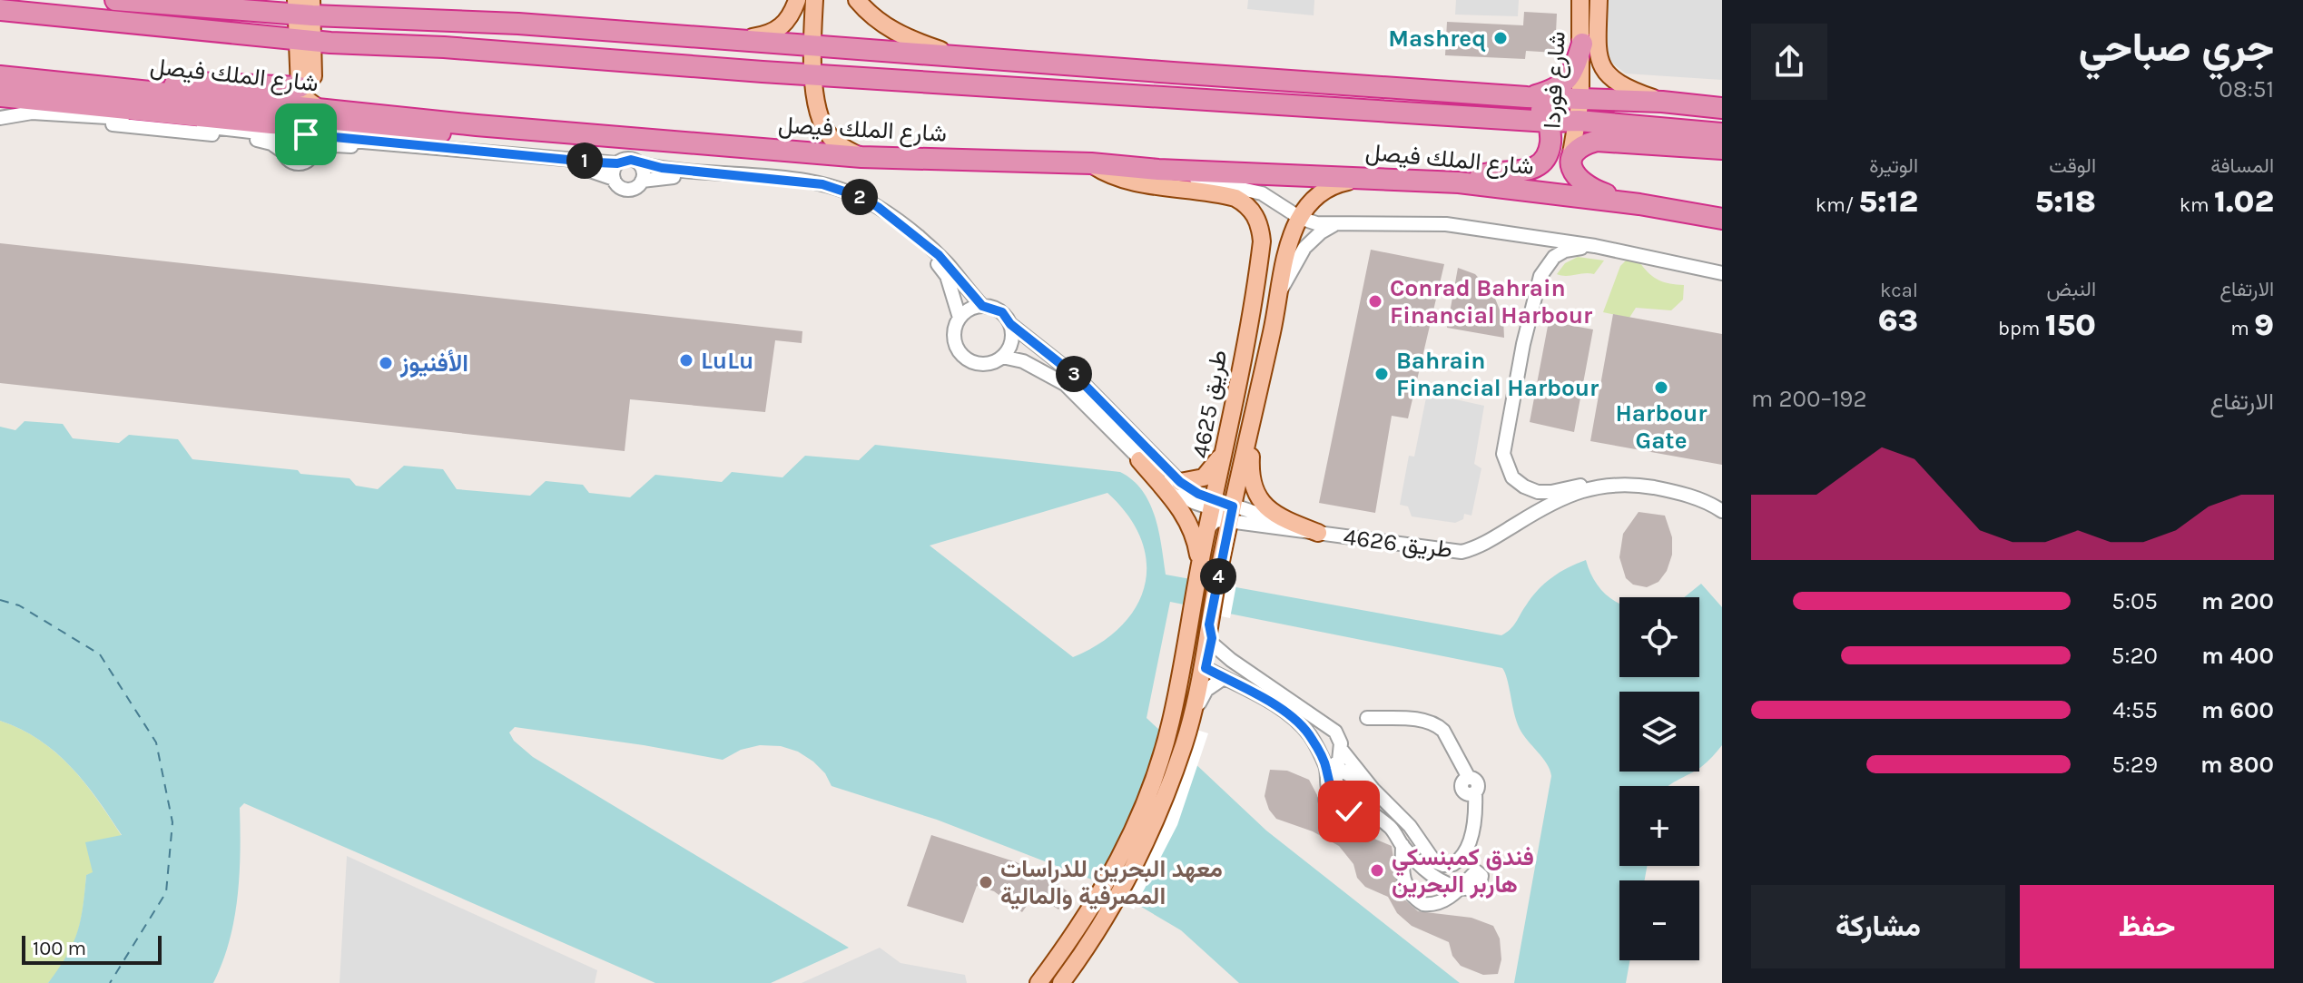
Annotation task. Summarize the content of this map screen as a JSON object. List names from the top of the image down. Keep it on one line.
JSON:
{"streets":{"highway":["شارع الملك فيصل"],"main road":["شارع فوردا","طريق 4625"],"street":["طريق 4626"]},"crossings":[["شارع الملك فيصل","شارع فوردا"],["شارع الملك فيصل","طريق 4625"],["شارع الملك فيصل","طريق 4626"],["طريق 4625","طريق 4626"]],"places":["Mashreq","Conrad Bahrain Financial Harbour","LuLu","الأفنيوز","Bahrain Financial Harbour","Harbour Gate","فندق كمبنسكي هاربر البحرين","معهد البحرين للدراسات المصرفية والمالية"],"scale_bar":"100 m","page":{"heading":["جري صباحي","08:51"],"stats":[["المسافة","1.02 km"],["الوقت","5:18"],["الوتيرة","5:12 /km"],["الارتفاع","9 m"],["النبض","150 bpm"],["kcal","63"]],"pins":["1","2","3","4"],"chart":["الارتفاع","192–200 m"],"list":[{"name":"200 m","note":"5:05"},{"name":"400 m","note":"5:20"},{"name":"600 m","note":"4:55"},{"name":"800 m","note":"5:29"}],"map_buttons":["+","−"],"buttons":["حفظ","مشاركة"],"scale":"100 m"}}
